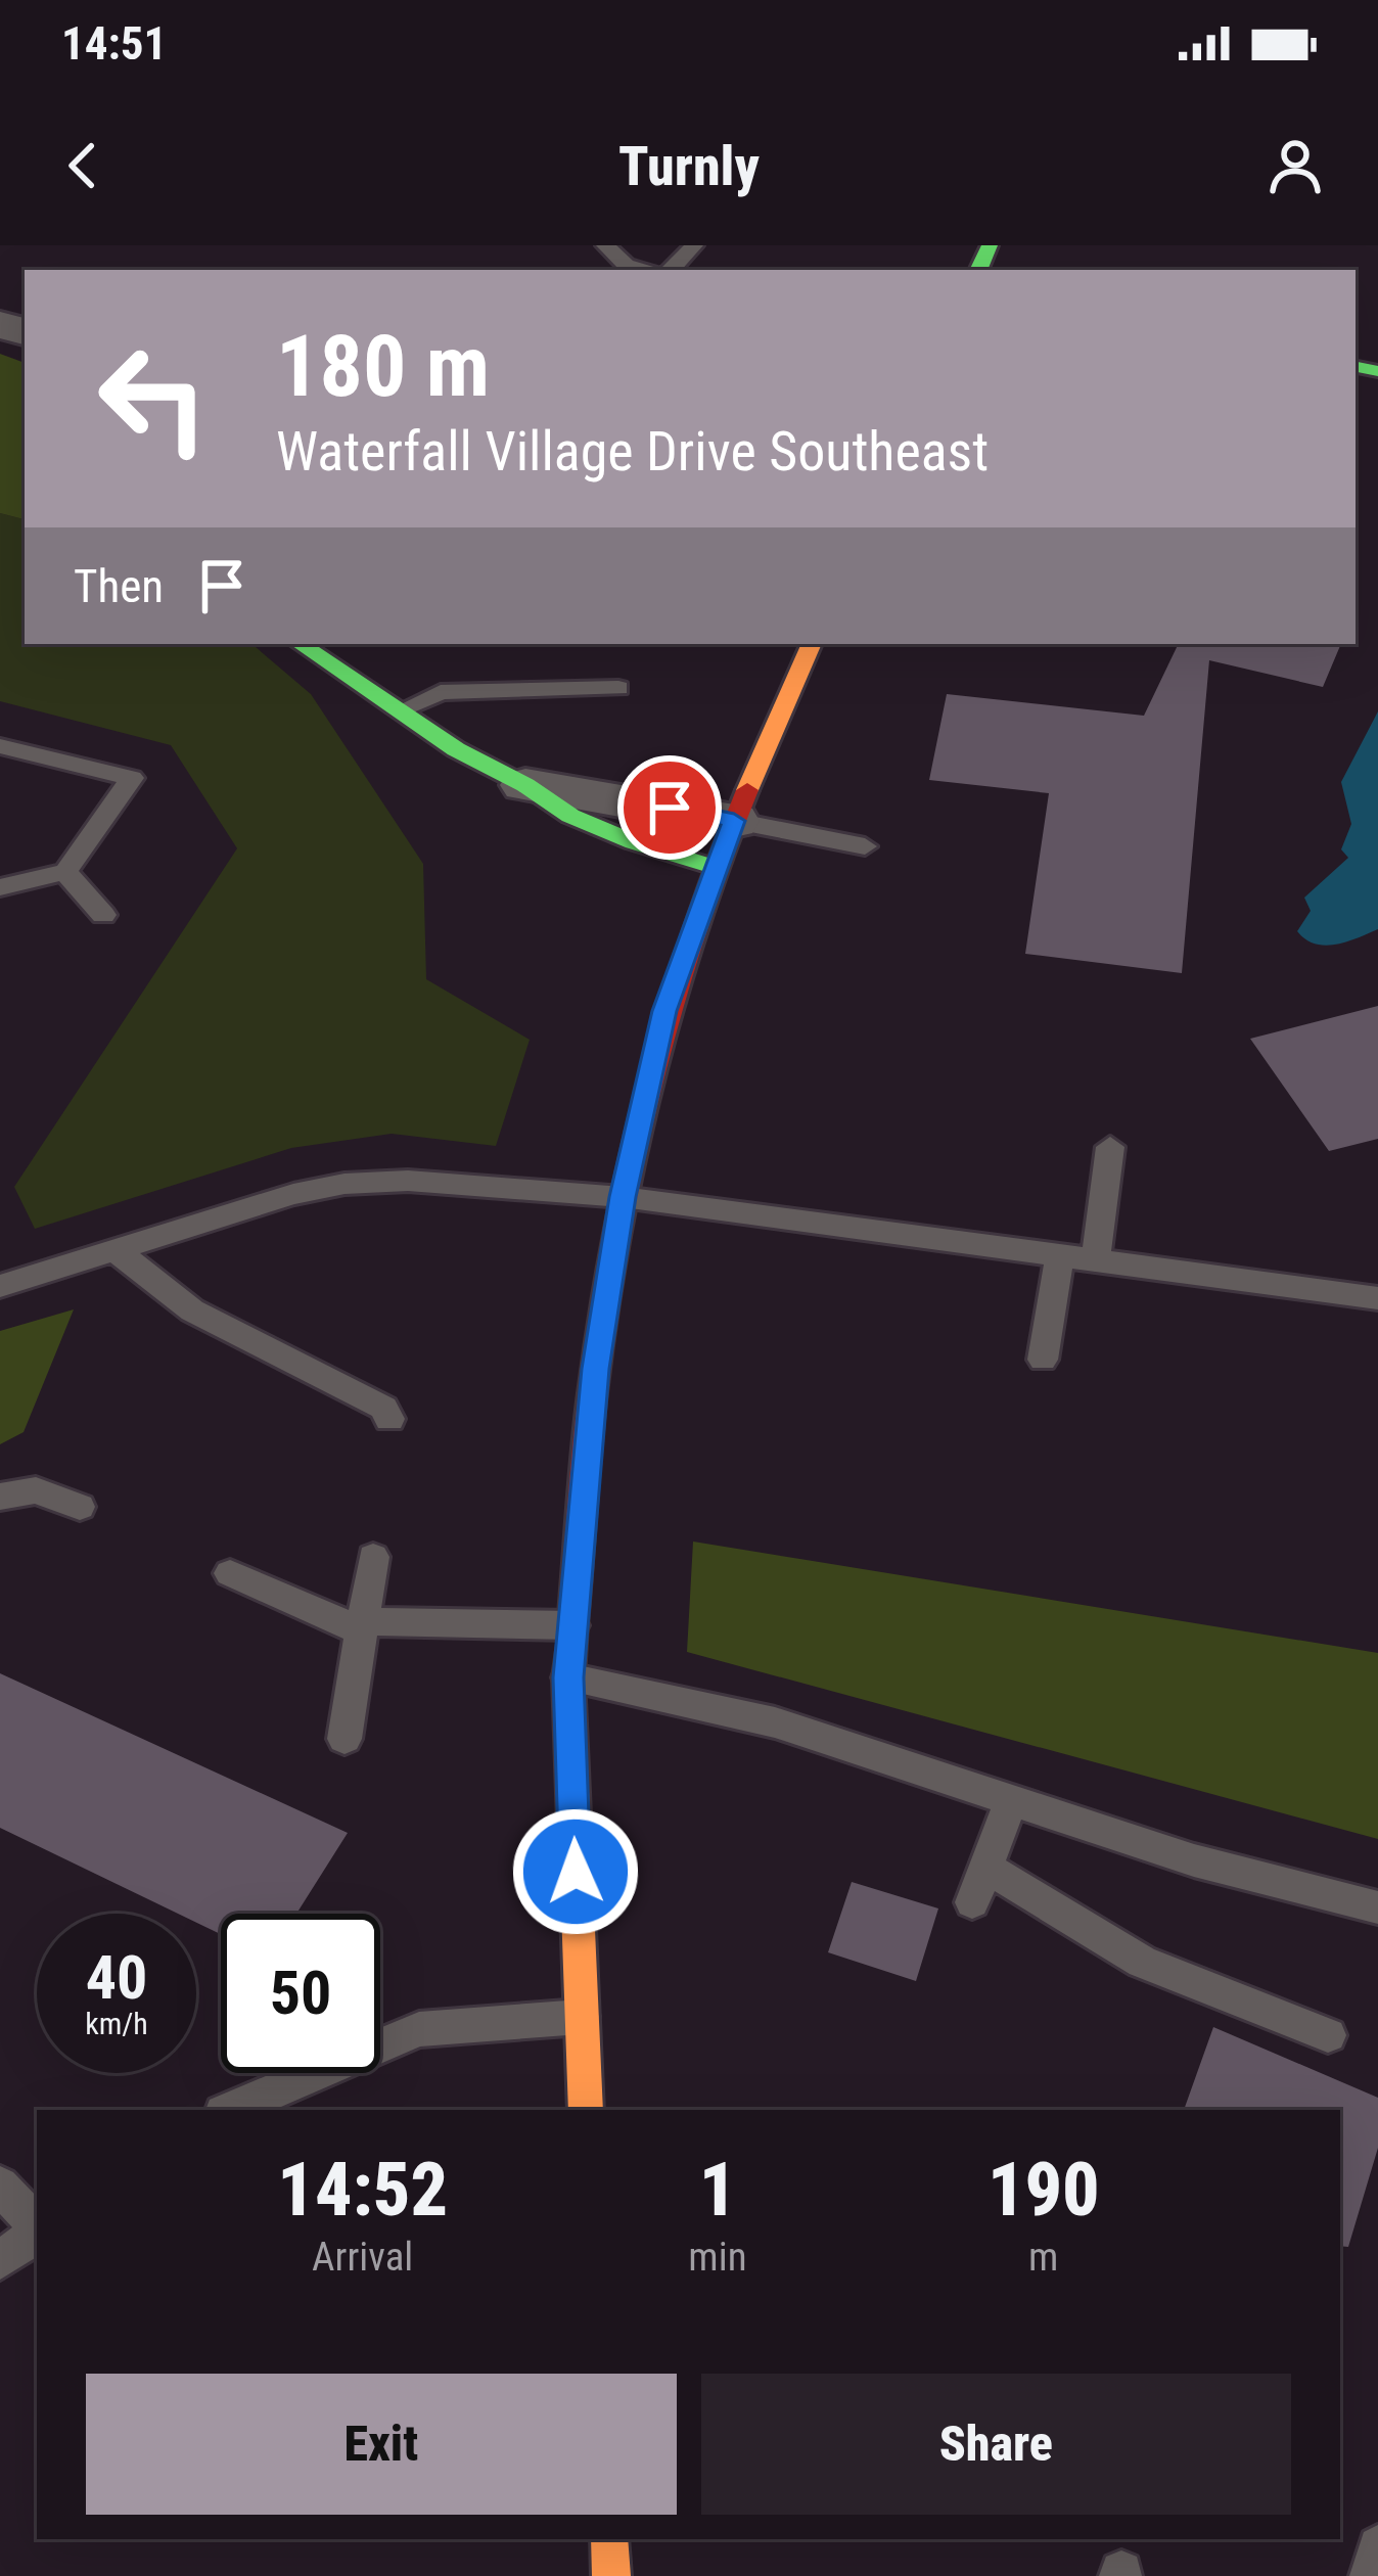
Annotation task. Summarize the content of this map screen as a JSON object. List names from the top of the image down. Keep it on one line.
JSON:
{"page":{"status":"14:51","header":"Turnly","turn":["180 m","Waterfall Village Drive Southeast"],"then":"Then","speed":"40 km/h","limit":"50","eta":["14:52","Arrival","1","min","190","m"],"buttons":["Exit","Share"]}}
